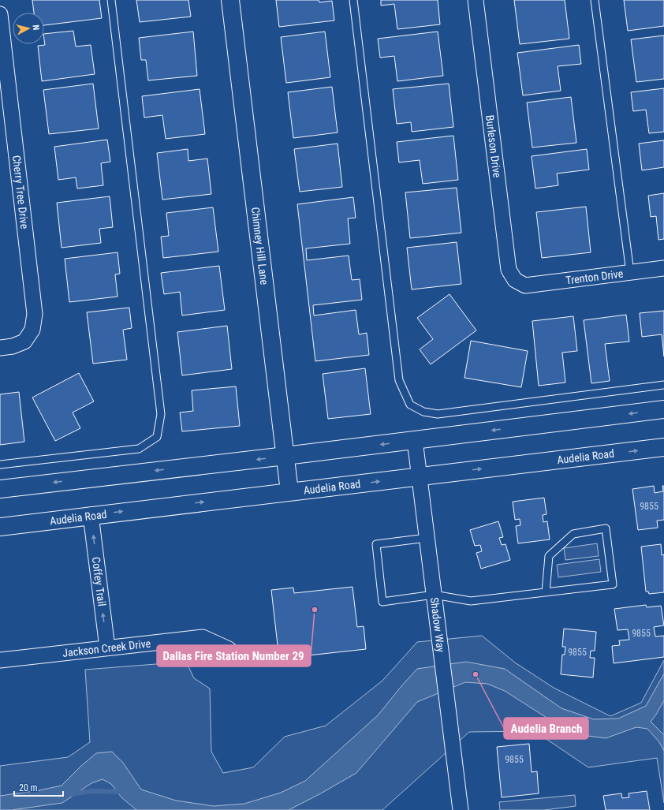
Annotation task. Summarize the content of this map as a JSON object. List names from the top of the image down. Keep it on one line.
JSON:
{"streets":{"main road":["Chimney Hill Lane","Audelia Road"],"street":["Burleson Drive","Cherry Tree Drive","Trenton Drive","Coffey Trail","Shadow Way","Jackson Creek Drive"]},"crossings":[["Burleson Drive","Trenton Drive"],["Chimney Hill Lane","Audelia Road"],["Audelia Road","Coffey Trail"],["Audelia Road","Shadow Way"],["Coffey Trail","Jackson Creek Drive"]],"one_way":["Coffey Trail"],"places":["Dallas Fire Station Number 29","Audelia Branch"],"house_numbers":["9855","9855","9855","9855"],"scale_bar":"20 m","north":"right"}
